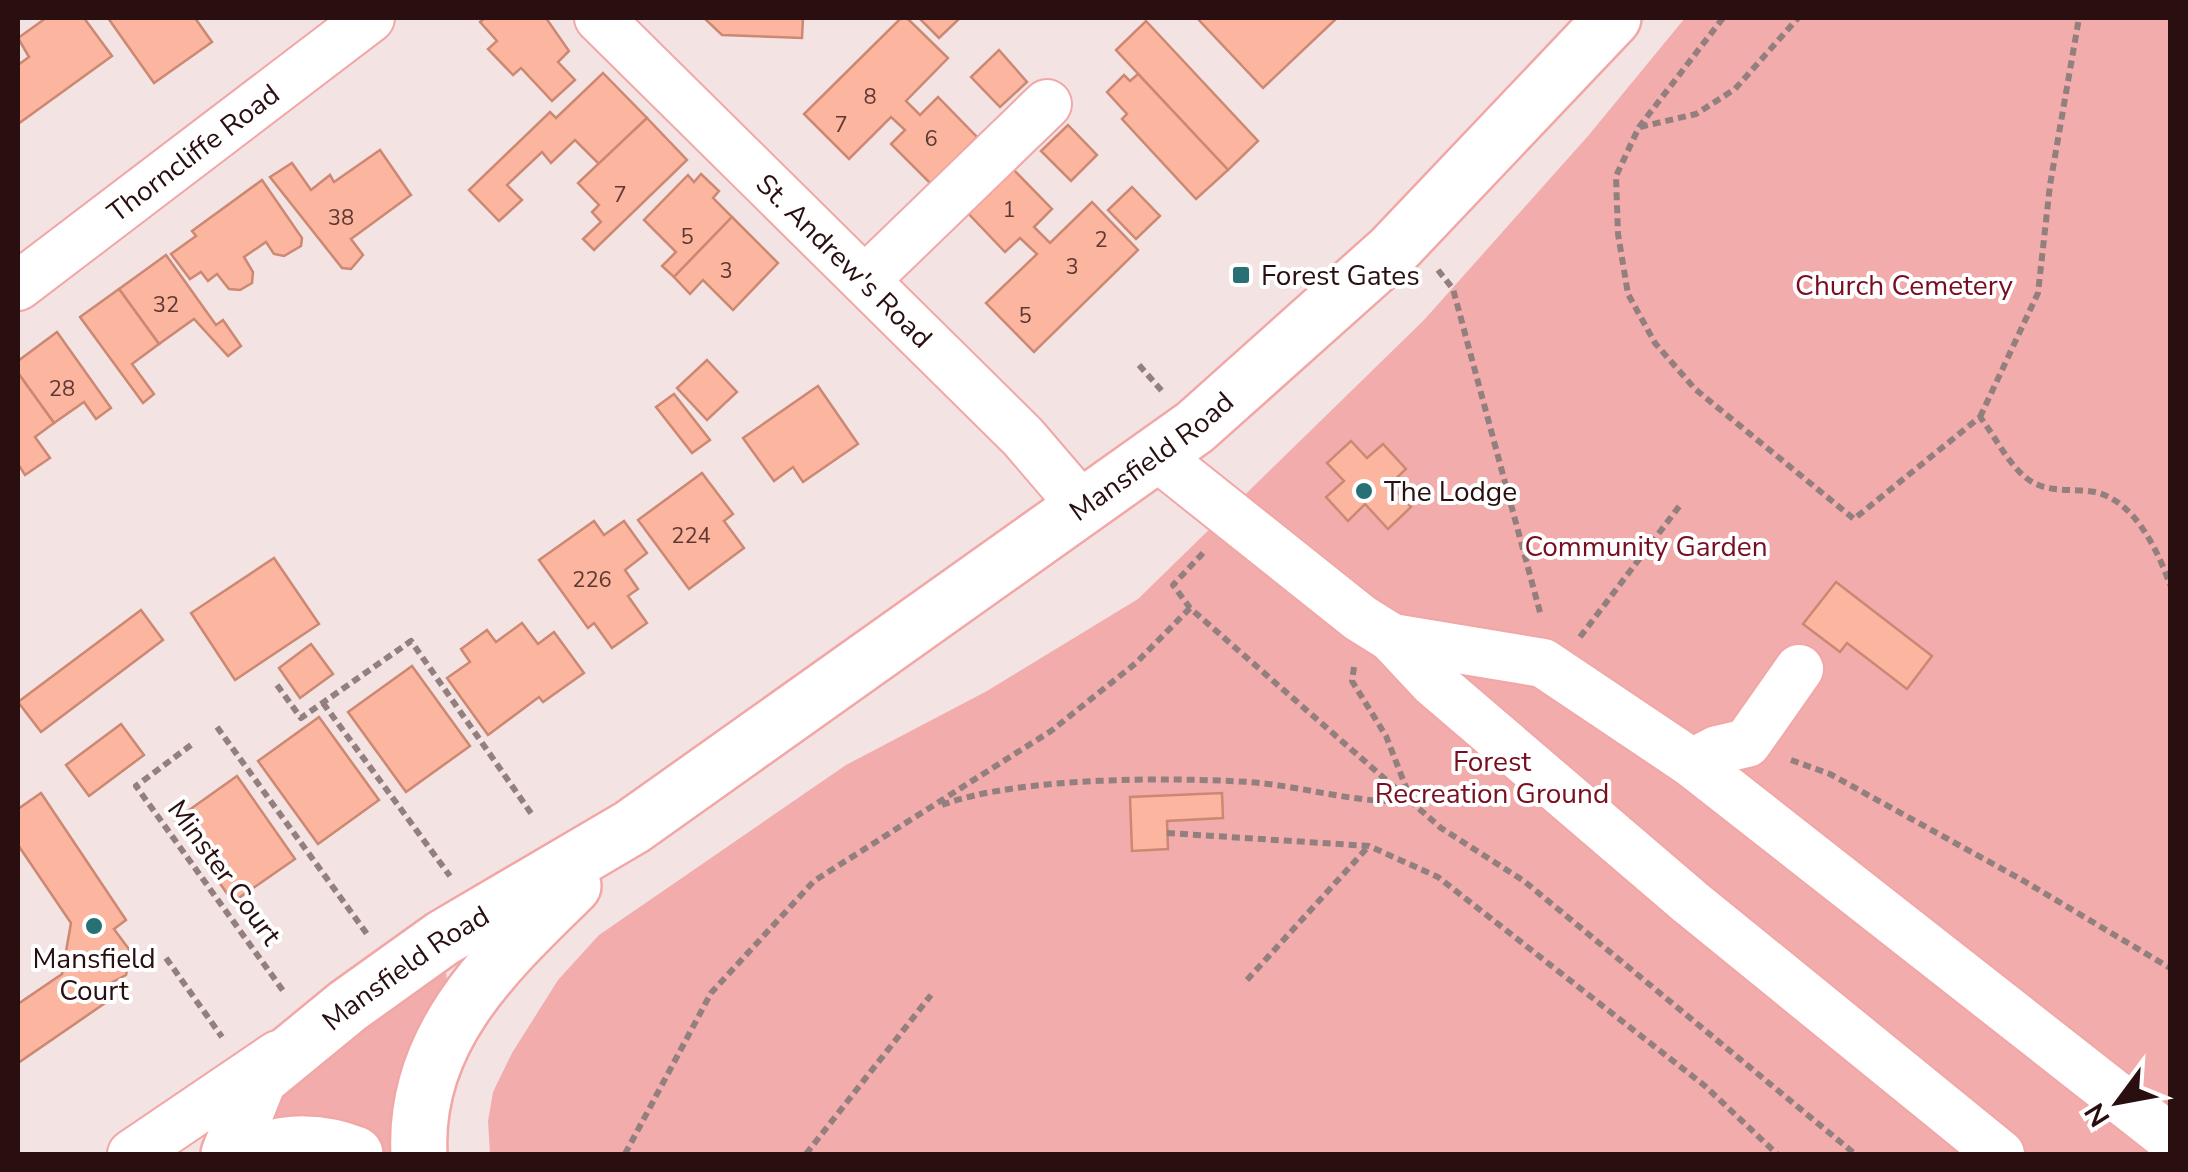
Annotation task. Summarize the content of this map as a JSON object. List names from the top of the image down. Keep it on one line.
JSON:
{"streets":{"highway":["Mansfield Road"],"street":["Thorncliffe Road","St. Andrew's Road"],"path":["Minster Court"]},"crossings":[["St. Andrew's Road","Mansfield Road"]],"parks":["Church Cemetery","Community Garden","Forest Recreation Ground"],"places":{"transit":["Forest Gates"],"other":["The Lodge","Mansfield Court"]},"house_numbers":["8","7","6","7","1","38","5","2","3","3","32","5","28","224","226"],"north":"bottom left"}
